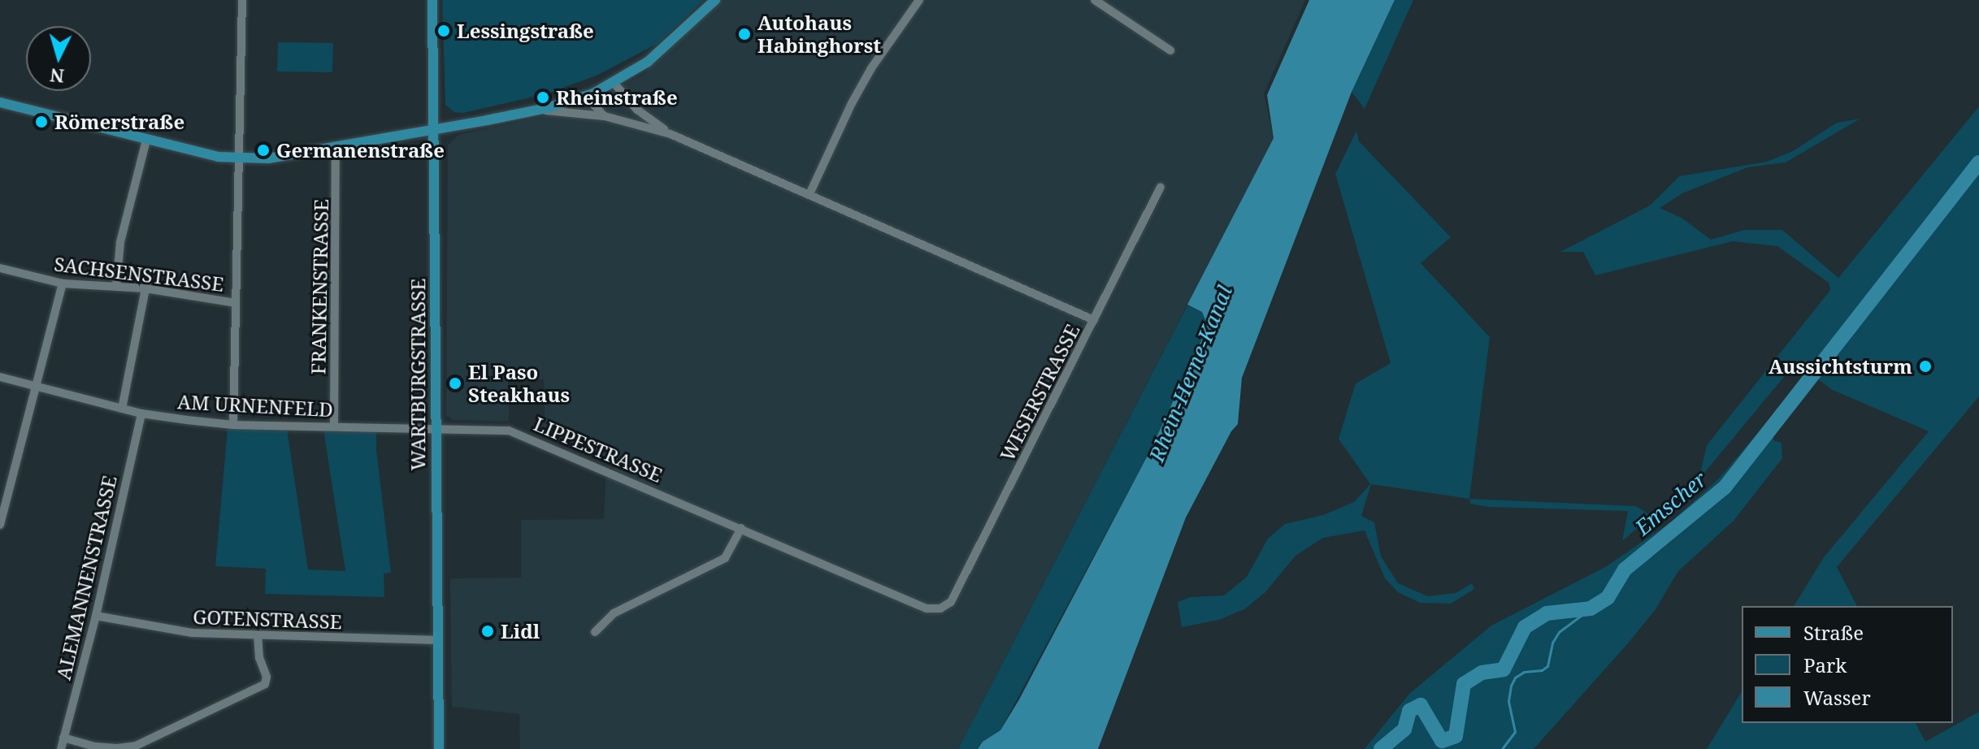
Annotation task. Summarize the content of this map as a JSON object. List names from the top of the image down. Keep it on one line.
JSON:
{"streets":{"main road":["WARTBURGSTRASSE"],"street":["SACHSENSTRASSE","FRANKENSTRASSE","WESERSTRASSE","AM URNENFELD","LIPPESTRASSE","ALEMANNENSTRASSE","GOTENSTRASSE"]},"crossings":[["FRANKENSTRASSE","AM URNENFELD"],["WARTBURGSTRASSE","AM URNENFELD"],["WARTBURGSTRASSE","LIPPESTRASSE"],["WARTBURGSTRASSE","GOTENSTRASSE"],["WESERSTRASSE","LIPPESTRASSE"],["AM URNENFELD","LIPPESTRASSE"],["AM URNENFELD","ALEMANNENSTRASSE"],["ALEMANNENSTRASSE","GOTENSTRASSE"]],"water":["Rhein-Herne-Kanal","Emscher"],"places":["Lessingstraße","Autohaus Habinghorst","Rheinstraße","Römerstraße","Germanenstraße","Aussichtsturm","El Paso Steakhaus","Lidl"],"legend":["Straße","Park","Wasser"],"north":"bottom"}
